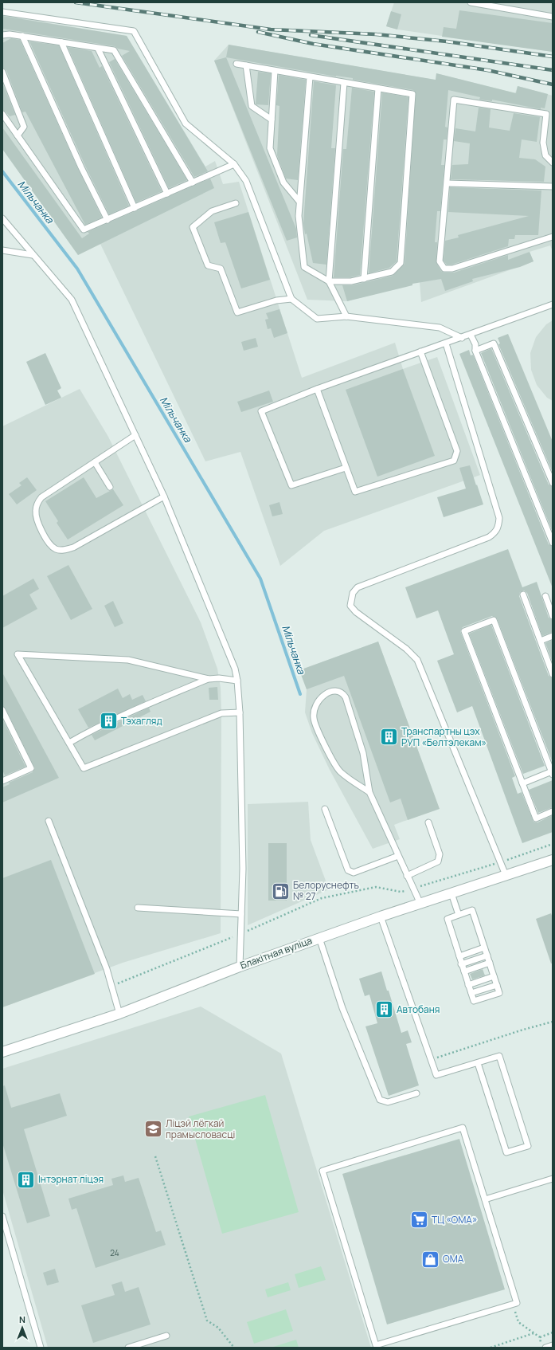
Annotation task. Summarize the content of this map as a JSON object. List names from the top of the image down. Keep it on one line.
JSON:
{"streets":{"street":["Блакітная вуліца"]},"water":["Мільчанка"],"places":{"building":["Тэхагляд","Транспартны цэх РУП «Белтэлекам»","Автобаня","Інтэрнат ліцэя"],"fuel station":["Белоруснефть № 27"],"school or university":["Ліцэй лёгкай прамысловасці"],"supermarket":["ТЦ «ОМА»"],"shop":["ОМА"]},"house_numbers":["24"],"north":"top"}
